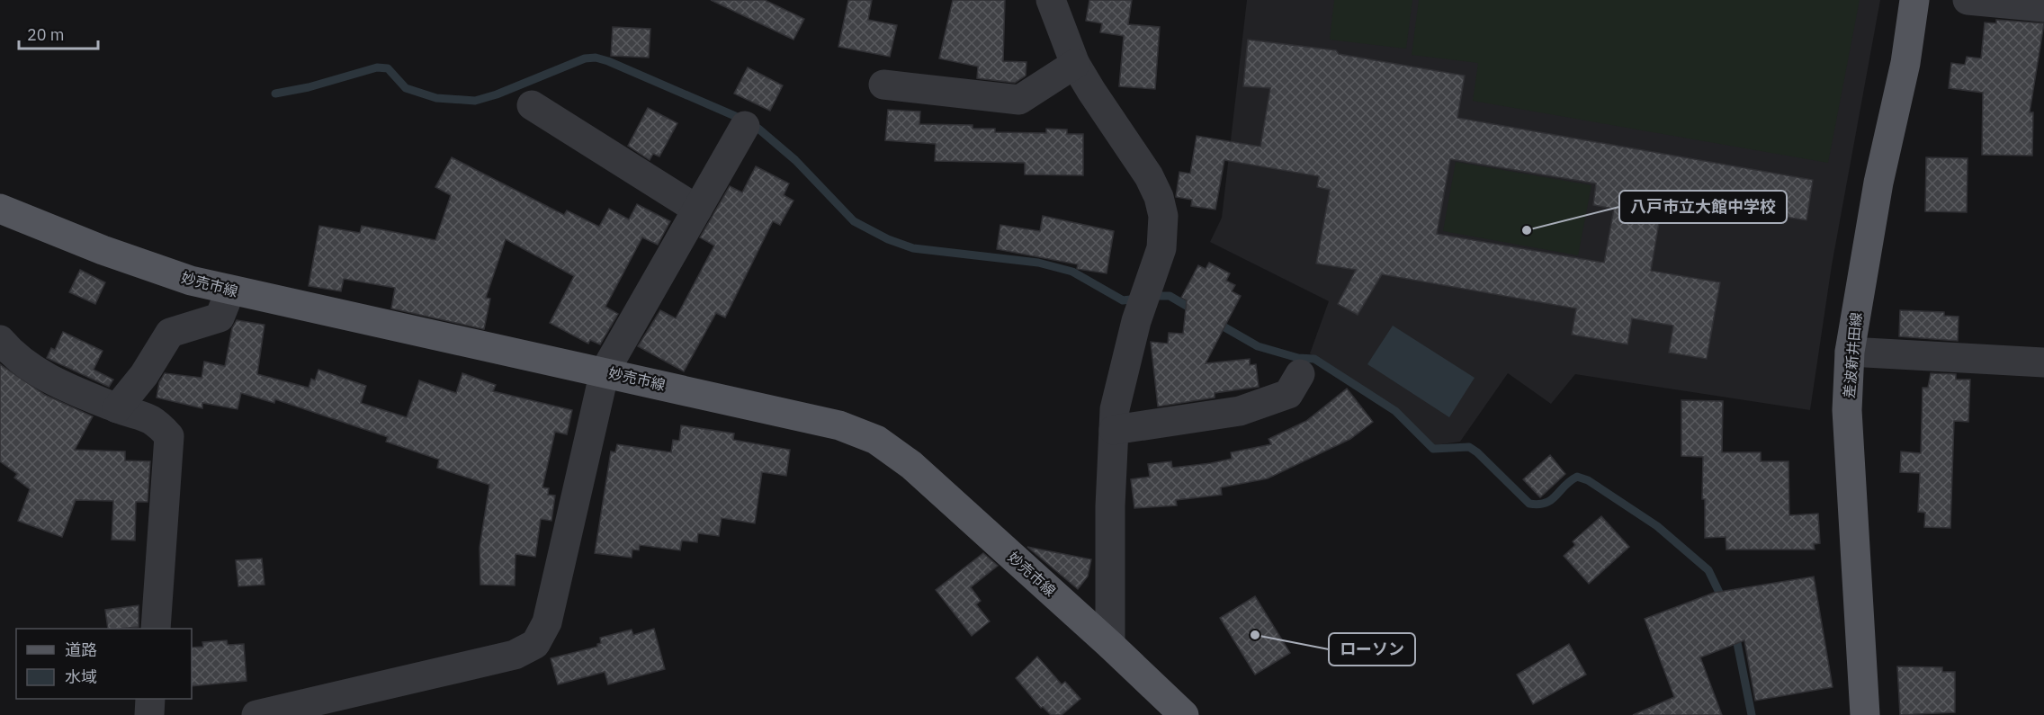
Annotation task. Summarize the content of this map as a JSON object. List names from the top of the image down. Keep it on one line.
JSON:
{"streets":{"main road":["妙売市線","差波新井田線"]},"places":["八戸市立大館中学校","ローソン"],"legend":["道路","水域"],"scale_bar":"20 m"}
